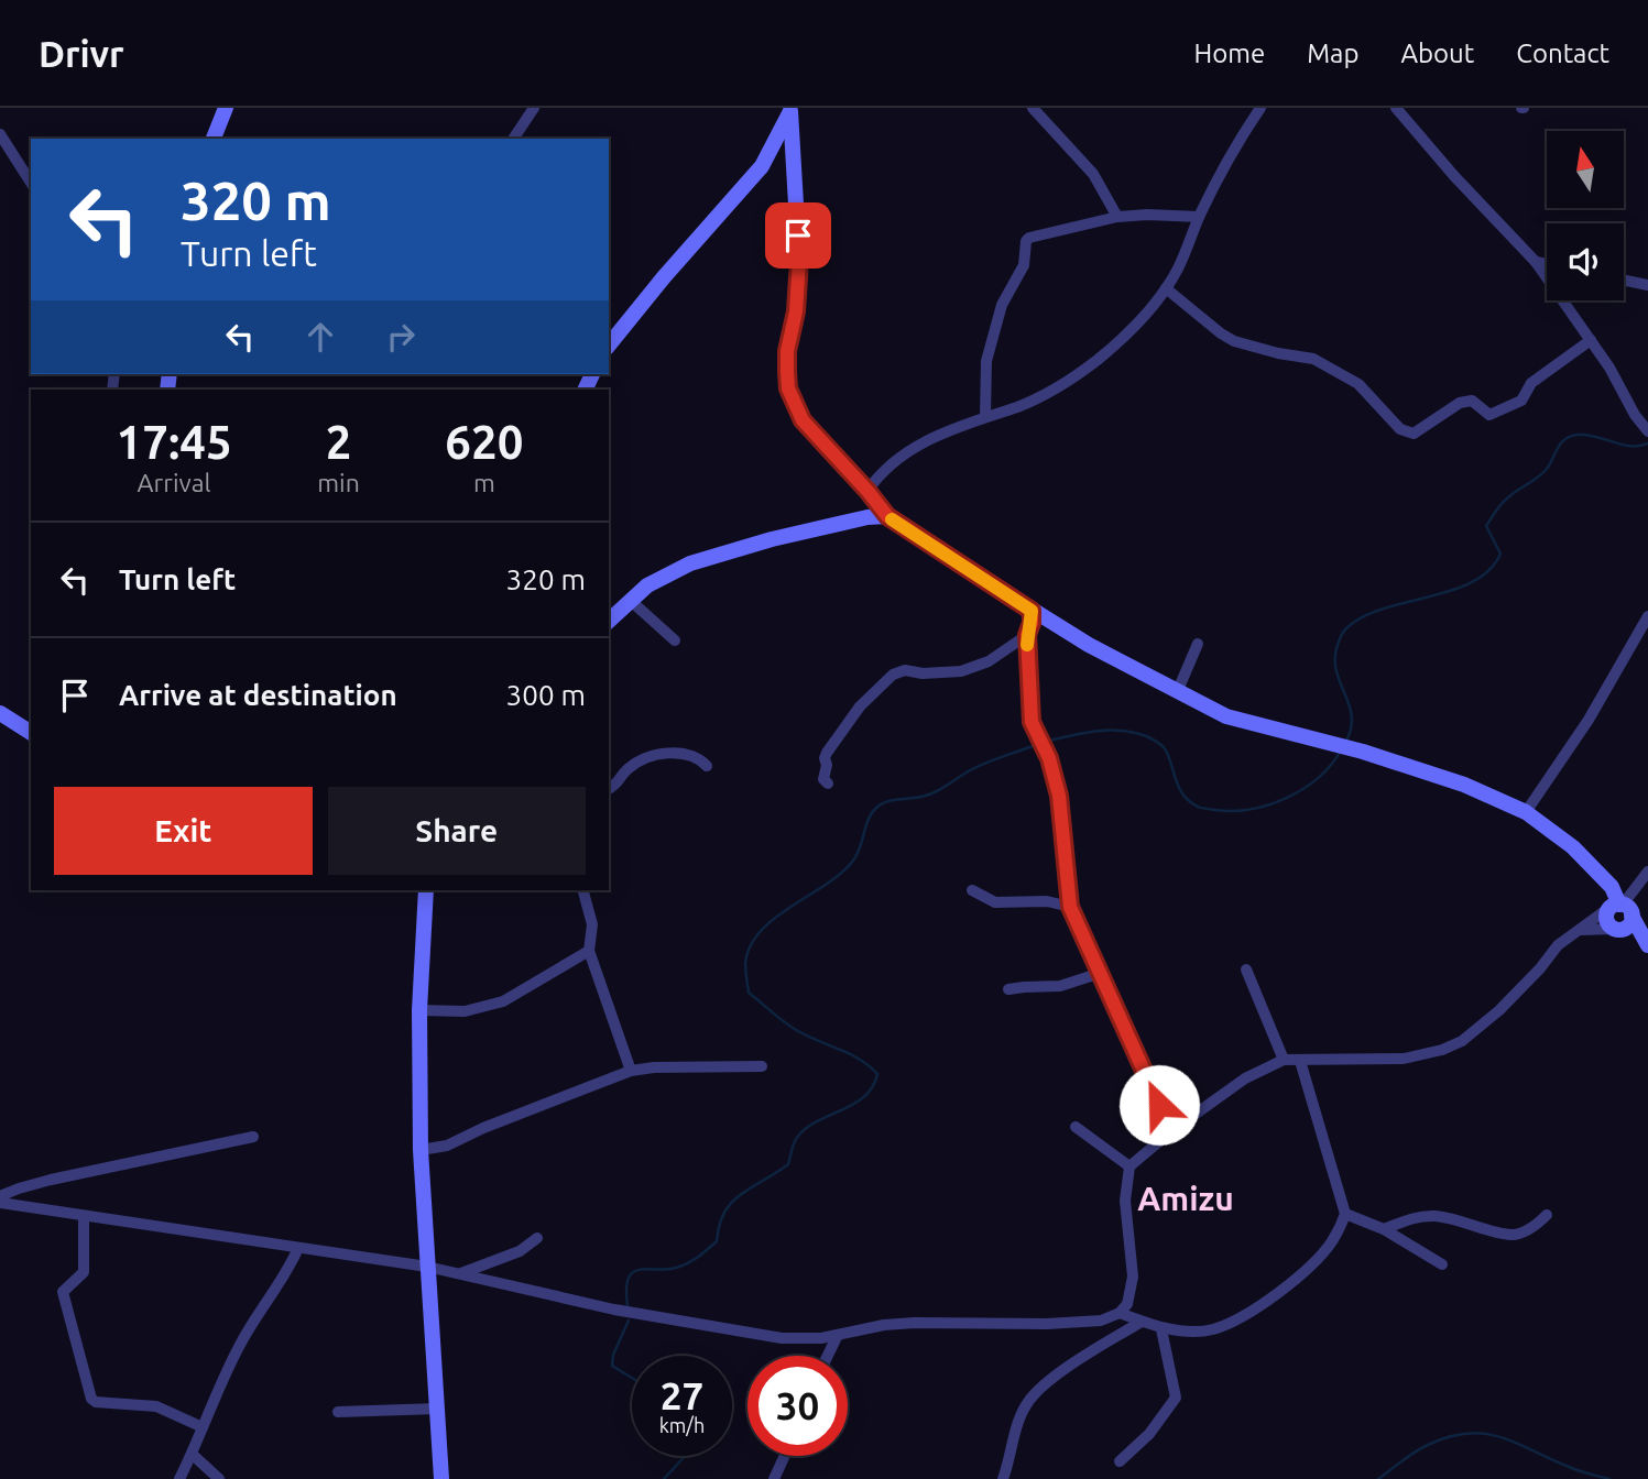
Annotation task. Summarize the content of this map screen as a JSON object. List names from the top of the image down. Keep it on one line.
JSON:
{"districts":["Amizu"],"north":"top","page":{"header":"Drivr","nav":["Home","Map","About","Contact"],"turn":["320 m","Turn left"],"eta":["17:45","Arrival","2","min","620","m"],"list":[{"name":"Turn left","value":"320 m"},{"name":"Arrive at destination","value":"300 m"}],"buttons":["Exit","Share"],"speed":"27 km/h","limit":"30"}}
